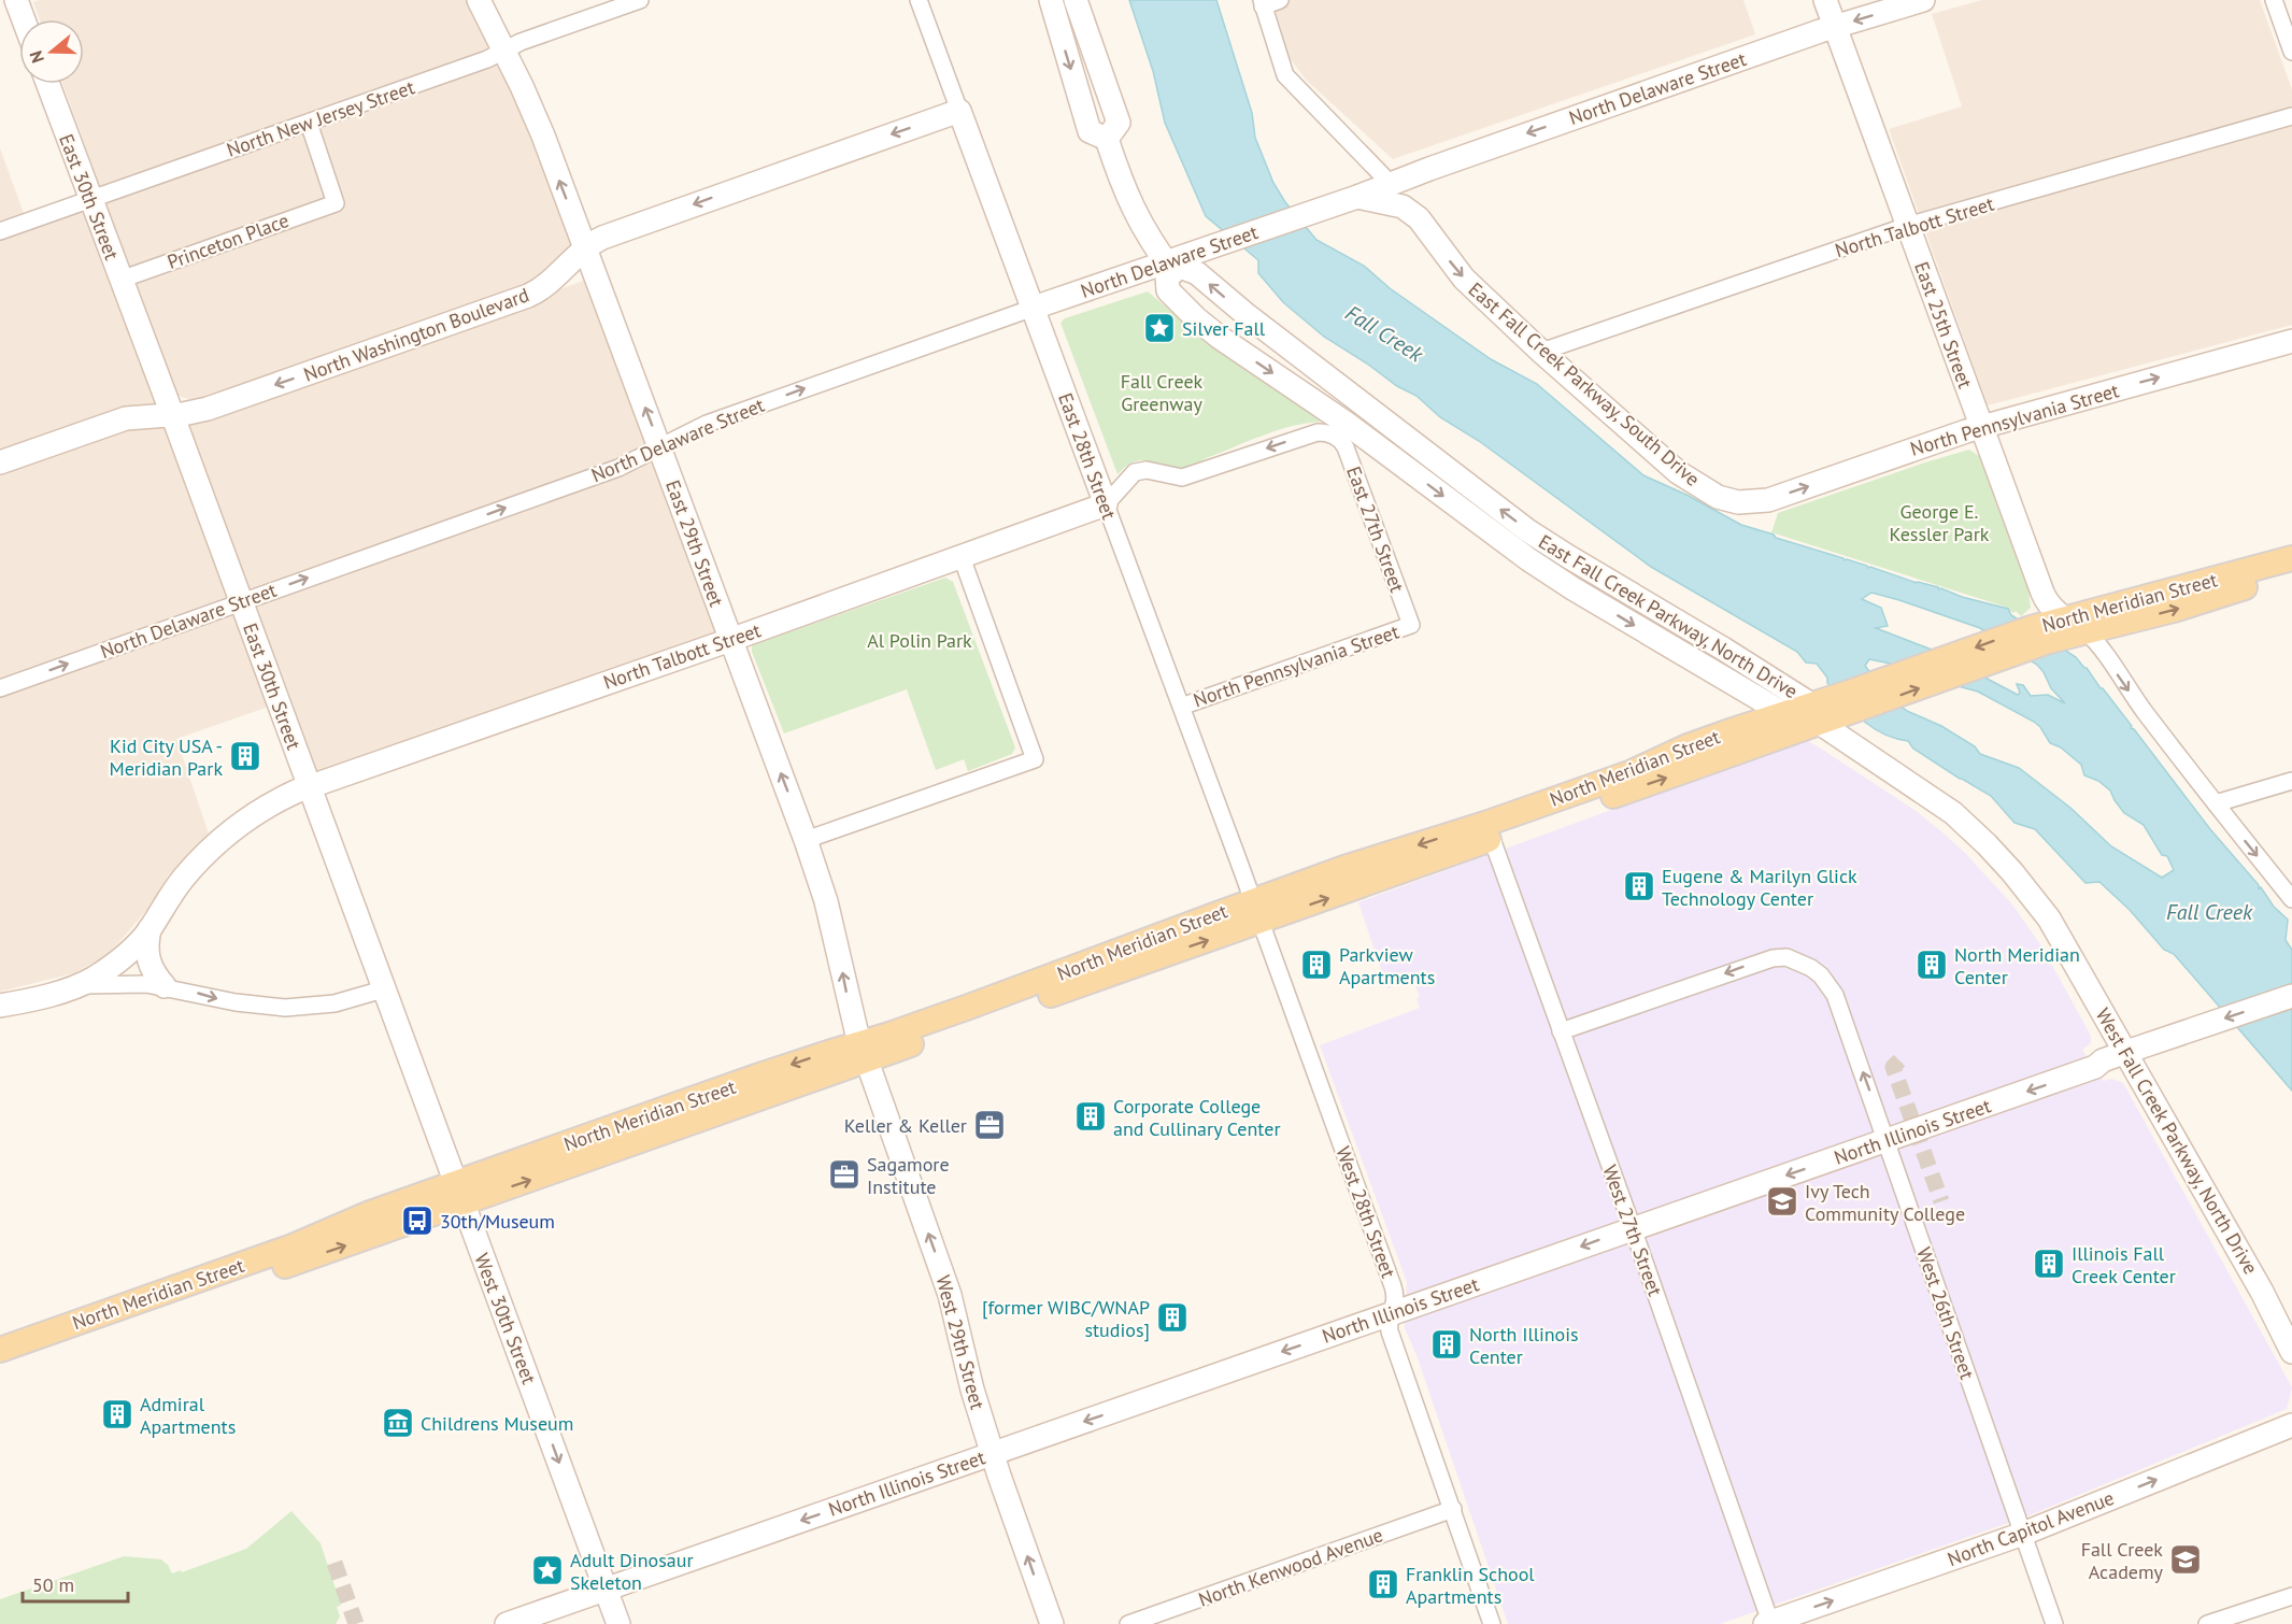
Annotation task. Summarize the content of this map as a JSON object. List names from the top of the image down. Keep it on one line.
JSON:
{"streets":{"main road":["North Delaware Street","East 30th Street","North Talbott Street","East 25th Street","North Washington Boulevard","East Fall Creek Parkway, South Drive","North Pennsylvania Street","East 28th Street","East 29th Street","North Meridian Street","East Fall Creek Parkway, North Drive","North Illinois Street","West Fall Creek Parkway, North Drive","West 30th Street","West 29th Street","North Capitol Avenue"],"street":["North New Jersey Street","Princeton Place","East 27th Street","West 28th Street","West 27th Street","West 26th Street","North Kenwood Avenue"]},"crossings":[["North Delaware Street","East 30th Street"],["North Delaware Street","East 25th Street"],["North Delaware Street","East 28th Street"],["North Delaware Street","East 29th Street"],["North Delaware Street","East Fall Creek Parkway, North Drive"],["North New Jersey Street","East 30th Street"],["North New Jersey Street","Princeton Place"],["North New Jersey Street","East 29th Street"],["East 30th Street","North Talbott Street"],["East 30th Street","Princeton Place"],["East 30th Street","North Washington Boulevard"],["East 30th Street","North Meridian Street"],["East 30th Street","West 30th Street"],["North Talbott Street","East 25th Street"],["North Talbott Street","East Fall Creek Parkway, South Drive"],["North Talbott Street","East 28th Street"],["North Talbott Street","East 27th Street"],["North Talbott Street","East 29th Street"],["East 25th Street","North Pennsylvania Street"],["East 25th Street","North Meridian Street"],["North Washington Boulevard","East 28th Street"],["North Washington Boulevard","East 29th Street"],["East Fall Creek Parkway, South Drive","North Pennsylvania Street"],["North Pennsylvania Street","East 28th Street"],["North Pennsylvania Street","East 27th Street"],["East 28th Street","North Meridian Street"],["East 28th Street","West 28th Street"],["East 29th Street","North Meridian Street"],["East 29th Street","West 29th Street"],["North Meridian Street","East Fall Creek Parkway, North Drive"],["North Meridian Street","West Fall Creek Parkway, North Drive"],["North Meridian Street","West 28th Street"],["North Meridian Street","West 27th Street"],["North Meridian Street","West 30th Street"],["North Meridian Street","West 29th Street"],["East Fall Creek Parkway, North Drive","West Fall Creek Parkway, North Drive"],["North Illinois Street","West Fall Creek Parkway, North Drive"],["North Illinois Street","West 28th Street"],["North Illinois Street","West 27th Street"],["North Illinois Street","West 26th Street"],["North Illinois Street","West 30th Street"],["North Illinois Street","West 29th Street"],["West 28th Street","North Kenwood Avenue"],["West 27th Street","West 26th Street"],["West 27th Street","North Capitol Avenue"],["West 26th Street","North Capitol Avenue"]],"one_way":["North Washington Boulevard","East Fall Creek Parkway, South Drive","North Pennsylvania Street","East 29th Street","North Illinois Street","West 30th Street","West 29th Street","North Capitol Avenue"],"water":["Fall Creek"],"parks":["Fall Creek Greenway","George E. Kessler Park","Al Polin Park"],"places":{"place":["Silver Fall","Adult Dinosaur Skeleton"],"building":["Kid City USA - Meridian Park","Eugene & Marilyn Glick Technology Center","Parkview Apartments","North Meridian Center","Corporate College and Cullinary Center","Illinois Fall Creek Center","[former WIBC/WNAP studios]","North Illinois Center","Admiral Apartments","Franklin School Apartments"],"office":["Keller & Keller","Sagamore Institute"],"school or university":["Ivy Tech Community College","Fall Creek Academy"],"bus stop":["30th/Museum"],"museum":["Childrens Museum"]},"scale_bar":"50 m","north":"left"}
